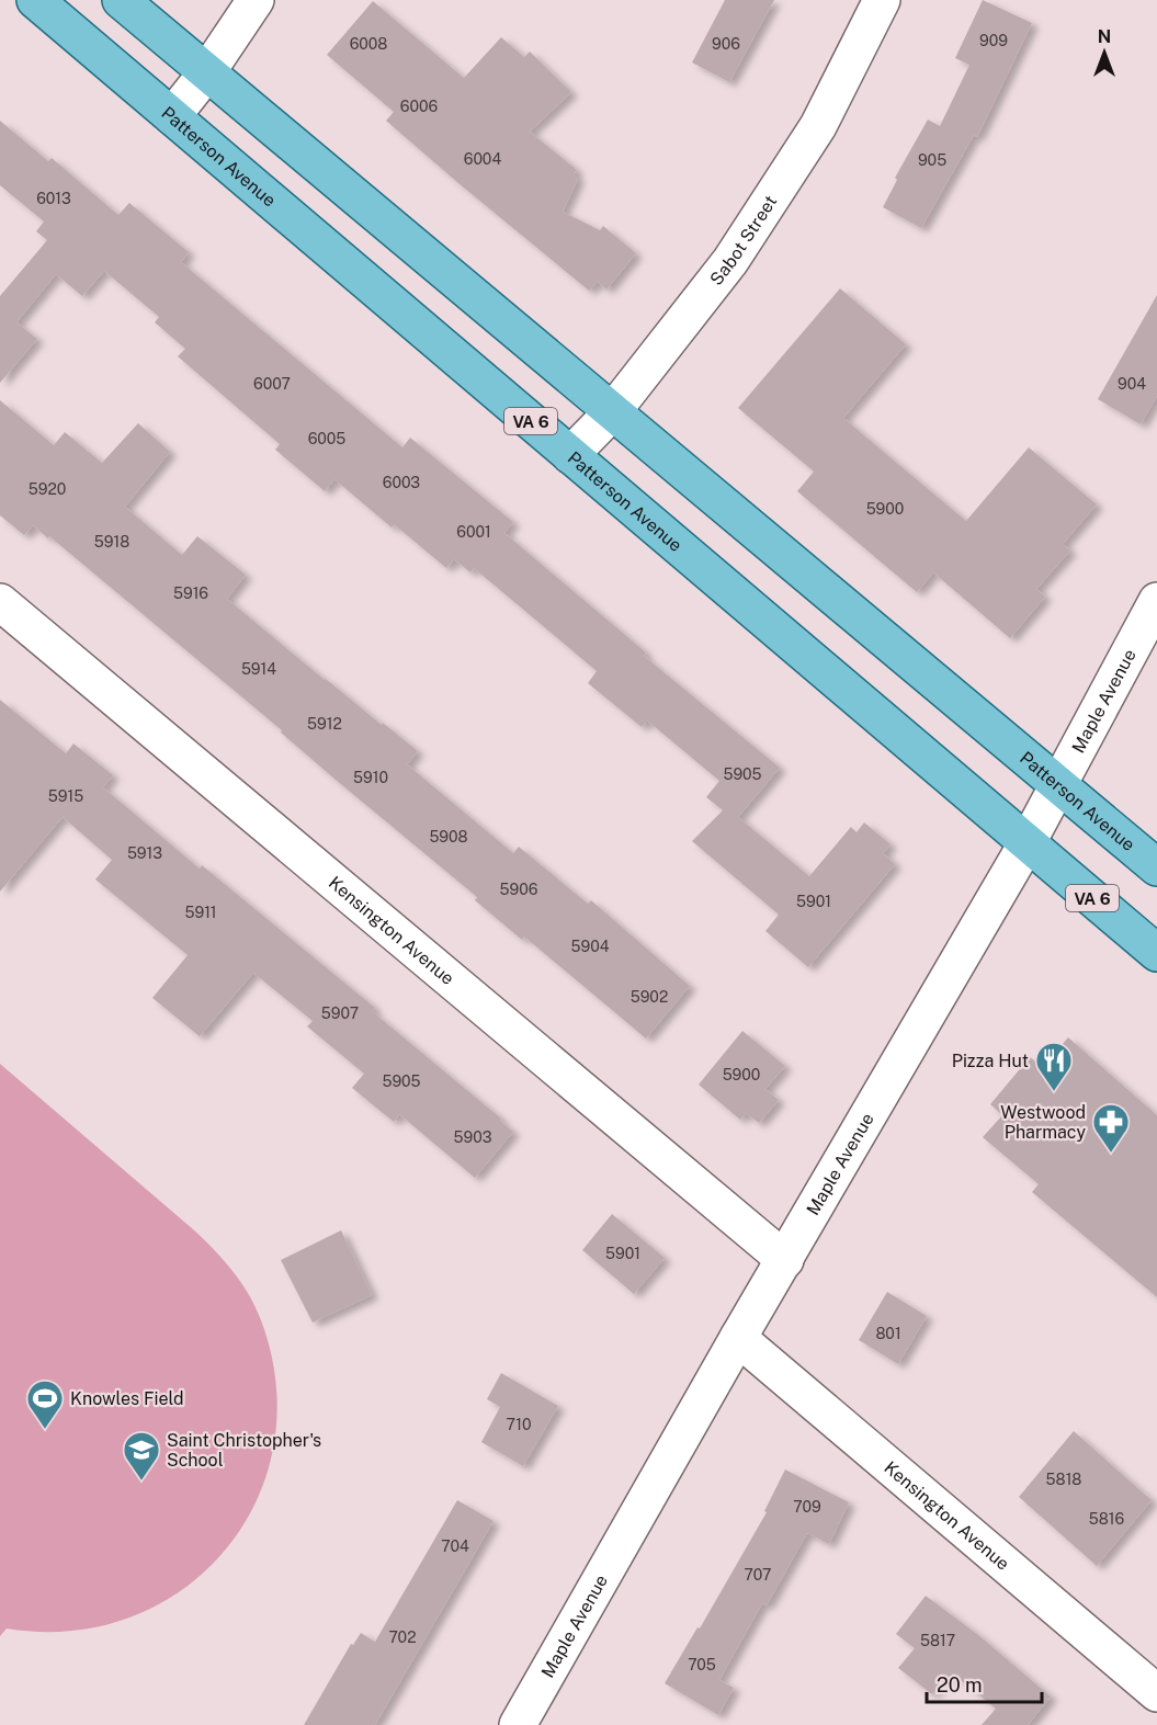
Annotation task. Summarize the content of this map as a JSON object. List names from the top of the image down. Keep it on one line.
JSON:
{"streets":{"main road":["Patterson Avenue","VA 6"],"street":["Sabot Street","Maple Avenue","Kensington Avenue"]},"crossings":[["Patterson Avenue","Sabot Street"],["Patterson Avenue","Maple Avenue"],["Maple Avenue","Kensington Avenue"]],"places":{"restaurant":["Pizza Hut"],"pharmacy":["Westwood Pharmacy"],"sports":["Knowles Field"],"school or university":["Saint Christopher's School"]},"house_numbers":["909","6008","906","6006","6004","905","6013","6007","904","6005","6003","5920","5900","6001","5918","5916","5914","5912","5905","5910","5915","5908","5913","5906","5901","5911","5904","5902","5907","5900","5905","5903","5901","801","710","5818","709","5816","704","707","702","5817","705"],"scale_bar":"20 m","north":"top"}
